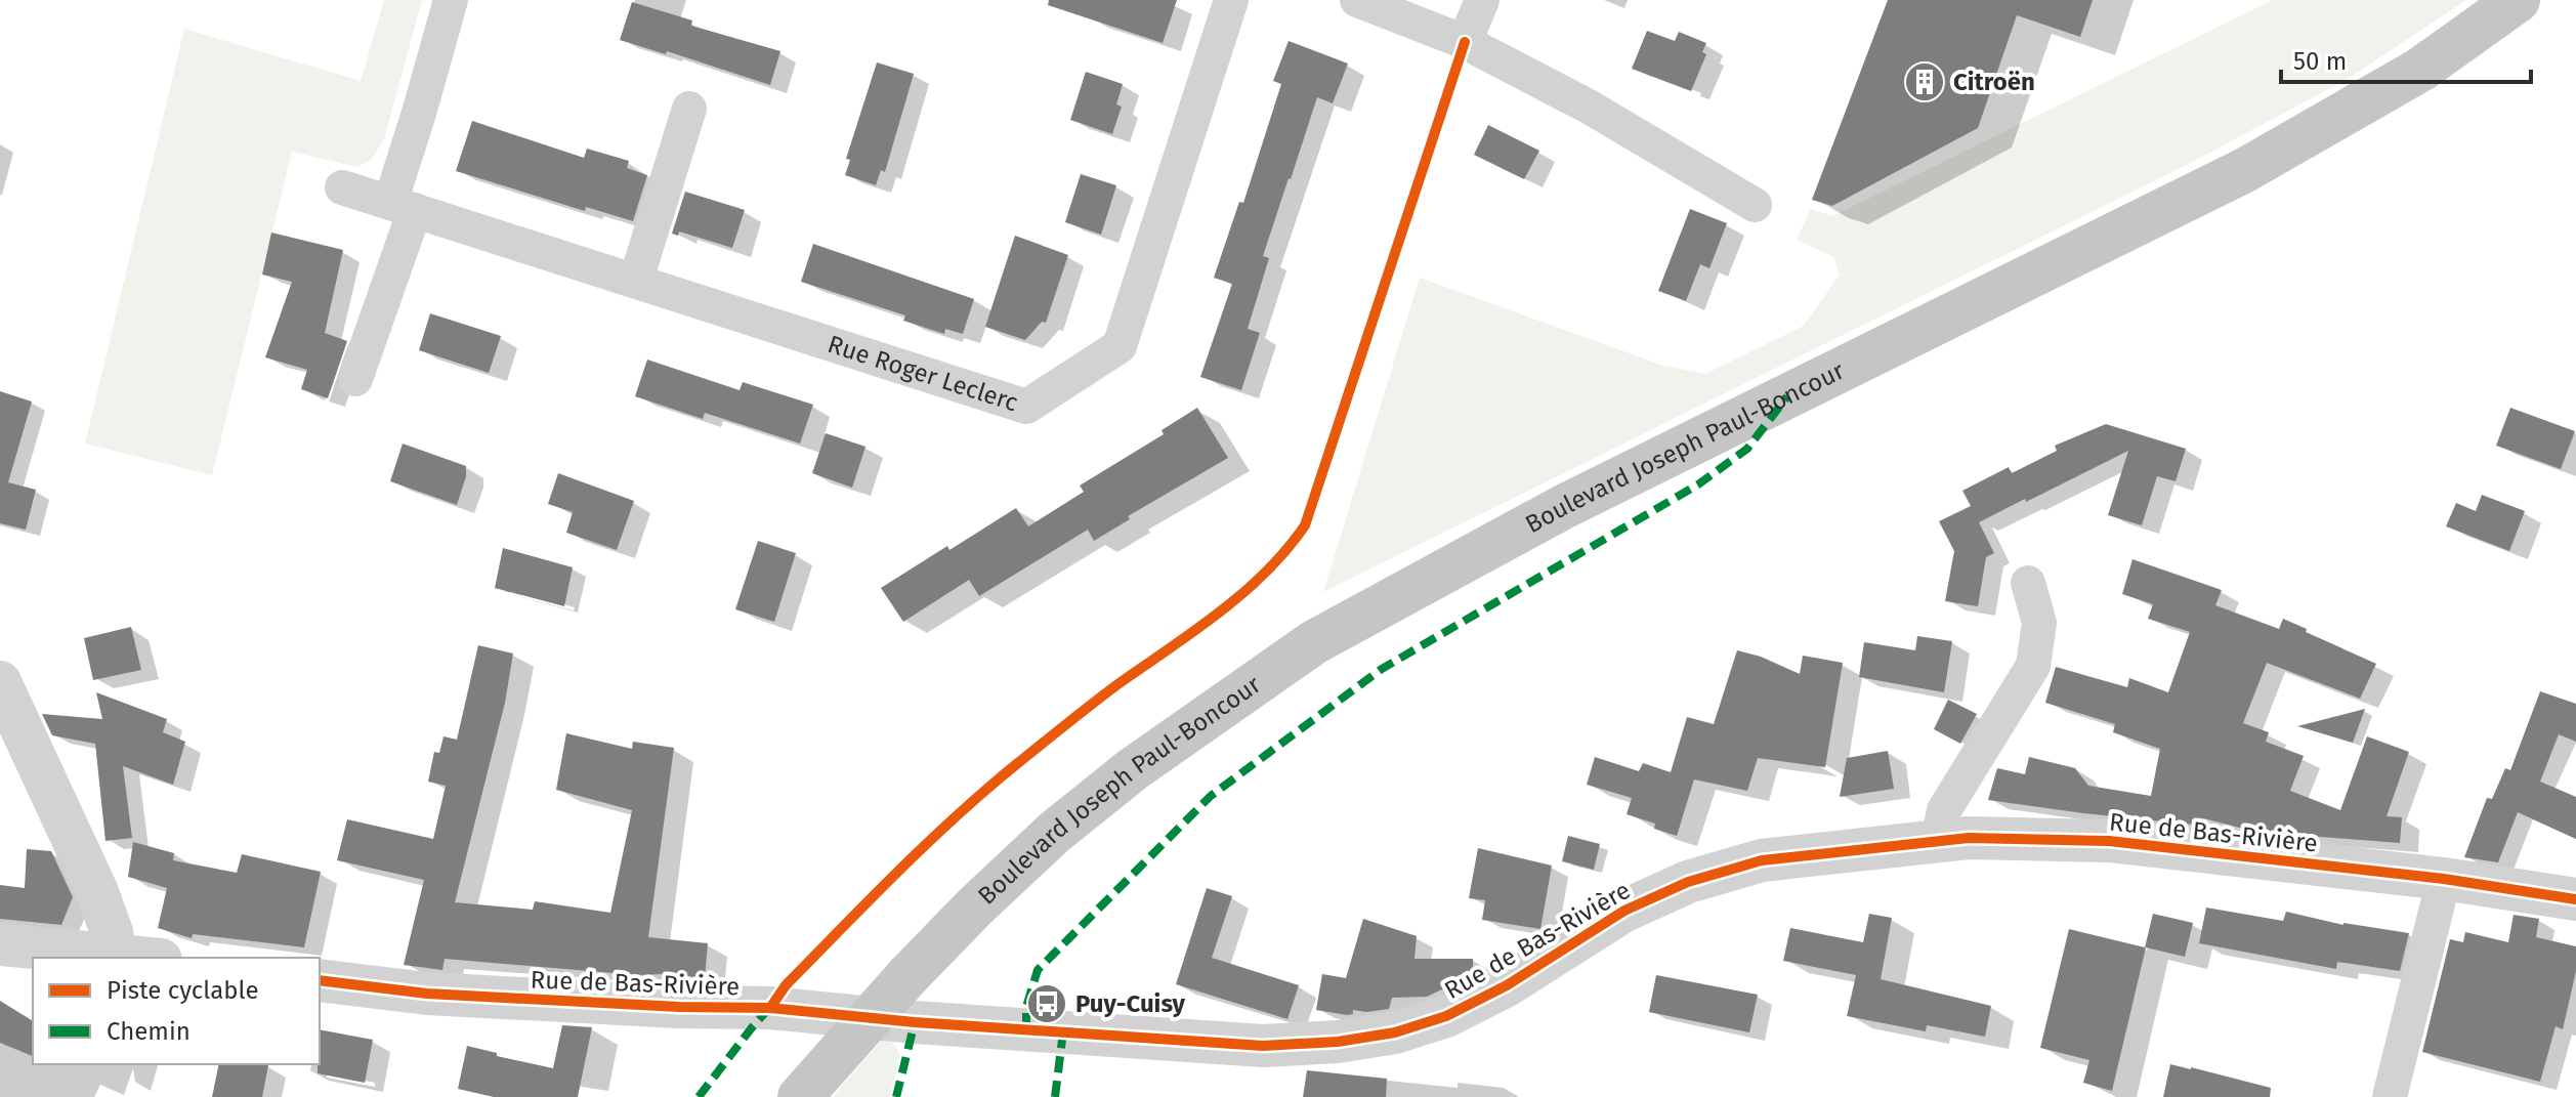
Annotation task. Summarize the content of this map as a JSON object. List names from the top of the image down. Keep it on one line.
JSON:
{"streets":{"main road":["Boulevard Joseph Paul-Boncour"],"street":["Rue Roger Leclerc","Rue de Bas-Rivière"]},"places":{"building":["Citroën"],"bus stop":["Puy-Cuisy"]},"legend":["Piste cyclable","Chemin"],"scale_bar":"50 m"}
